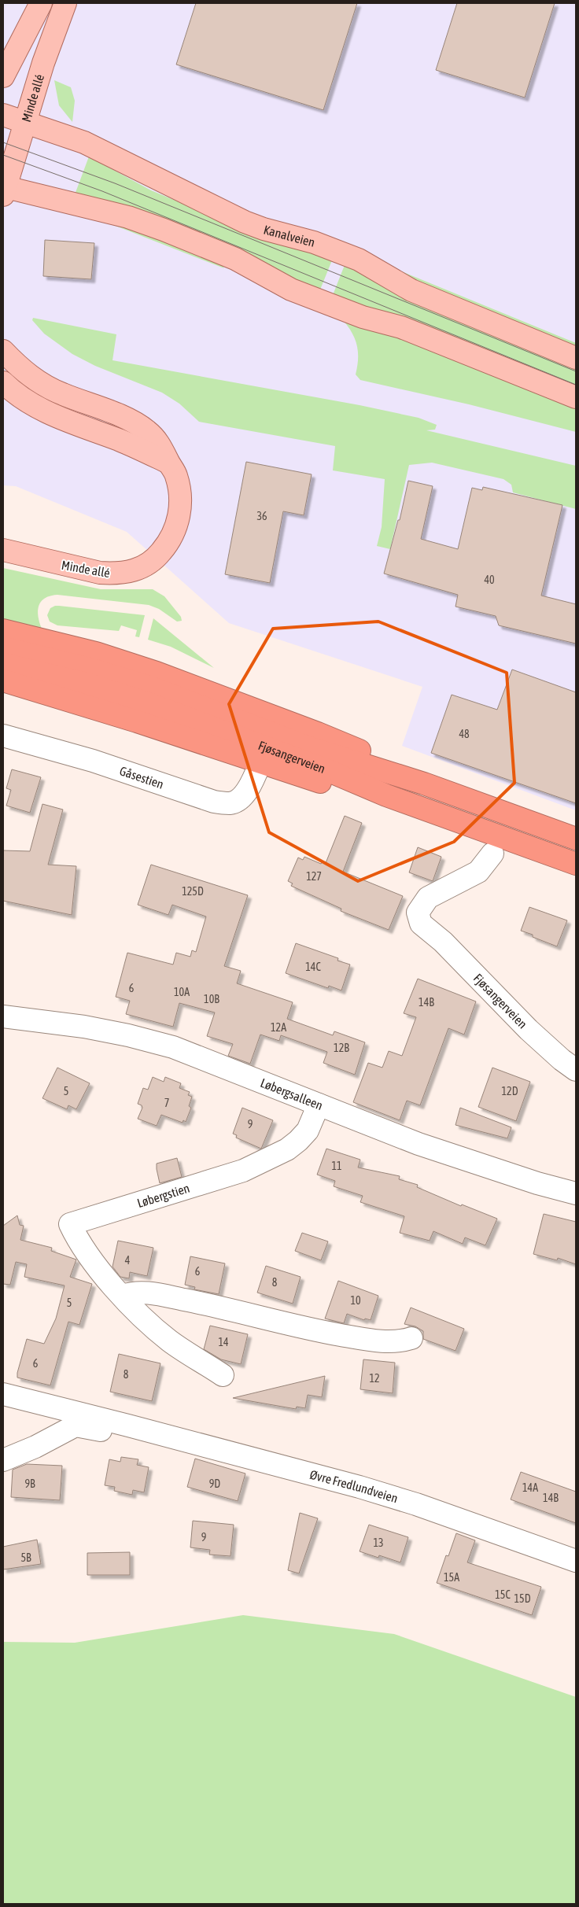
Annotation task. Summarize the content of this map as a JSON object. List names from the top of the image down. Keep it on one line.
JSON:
{"streets":{"highway":["Fjøsangerveien"],"main road":["Minde allé","Kanalveien"],"street":["Gåsestien","Løbergsalleen","Løbergstien","Øvre Fredlundveien"]},"crossings":[["Minde allé","Kanalveien"],["Løbergsalleen","Løbergstien"]],"house_numbers":["36","40","48","127","125D","14C","6","10A","10B","14B","12A","12B","5","12D","7","9","11","4","6","8","10","5","14","6","8","12","9B","9D","14A","14B","9","13","5B","15A","15C","15D"]}
